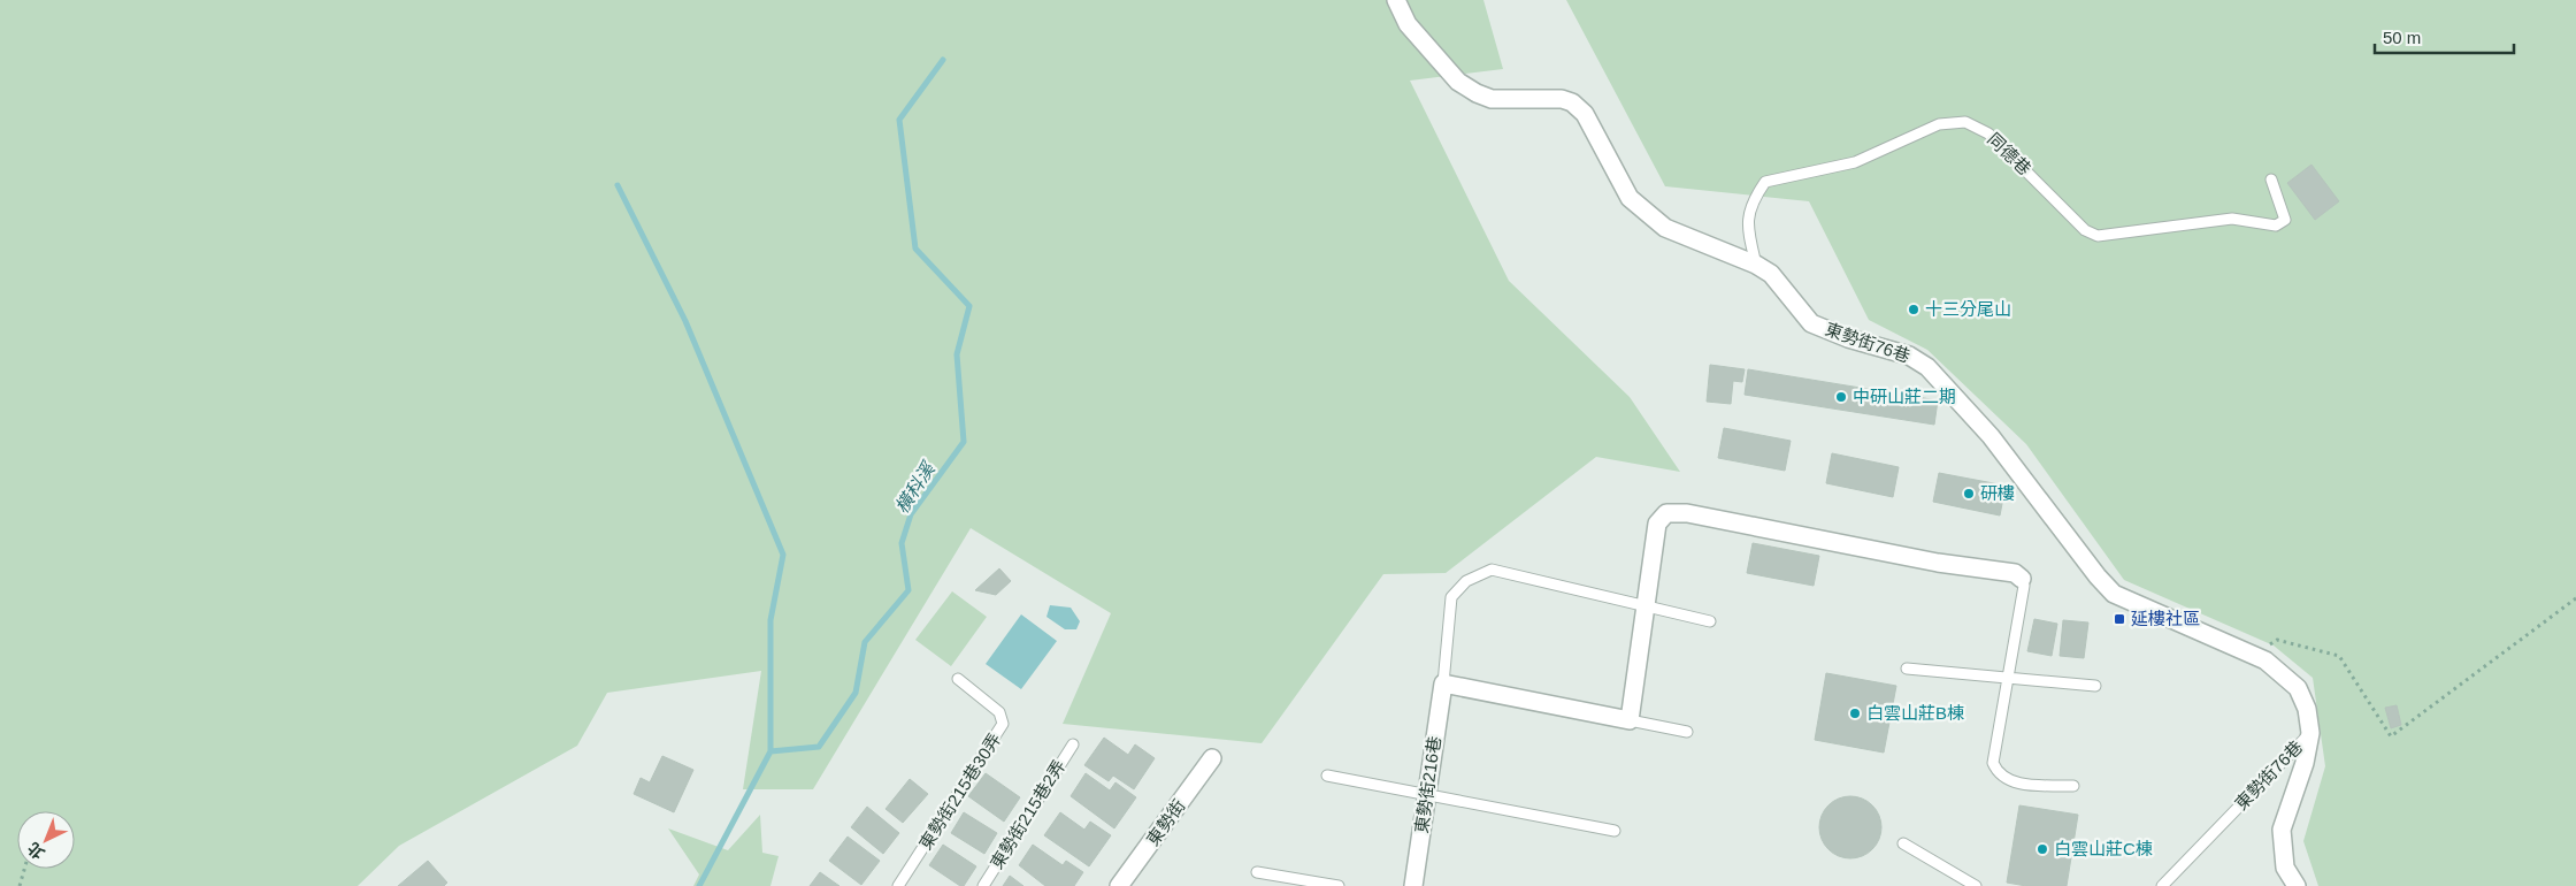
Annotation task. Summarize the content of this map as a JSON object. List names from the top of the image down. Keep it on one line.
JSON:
{"streets":{"street":["東勢街76巷","東勢街216巷","東勢街"],"lane":["同德巷","東勢街215巷30弄","東勢街215巷2弄"]},"crossings":[["同德巷","東勢街76巷"]],"water":["橫科溪"],"places":{"other":["十三分尾山","中研山莊二期","研樓","白雲山莊B棟","白雲山莊C棟"],"transit":["延樓社區"]},"scale_bar":"50 m","north":"bottom left"}
